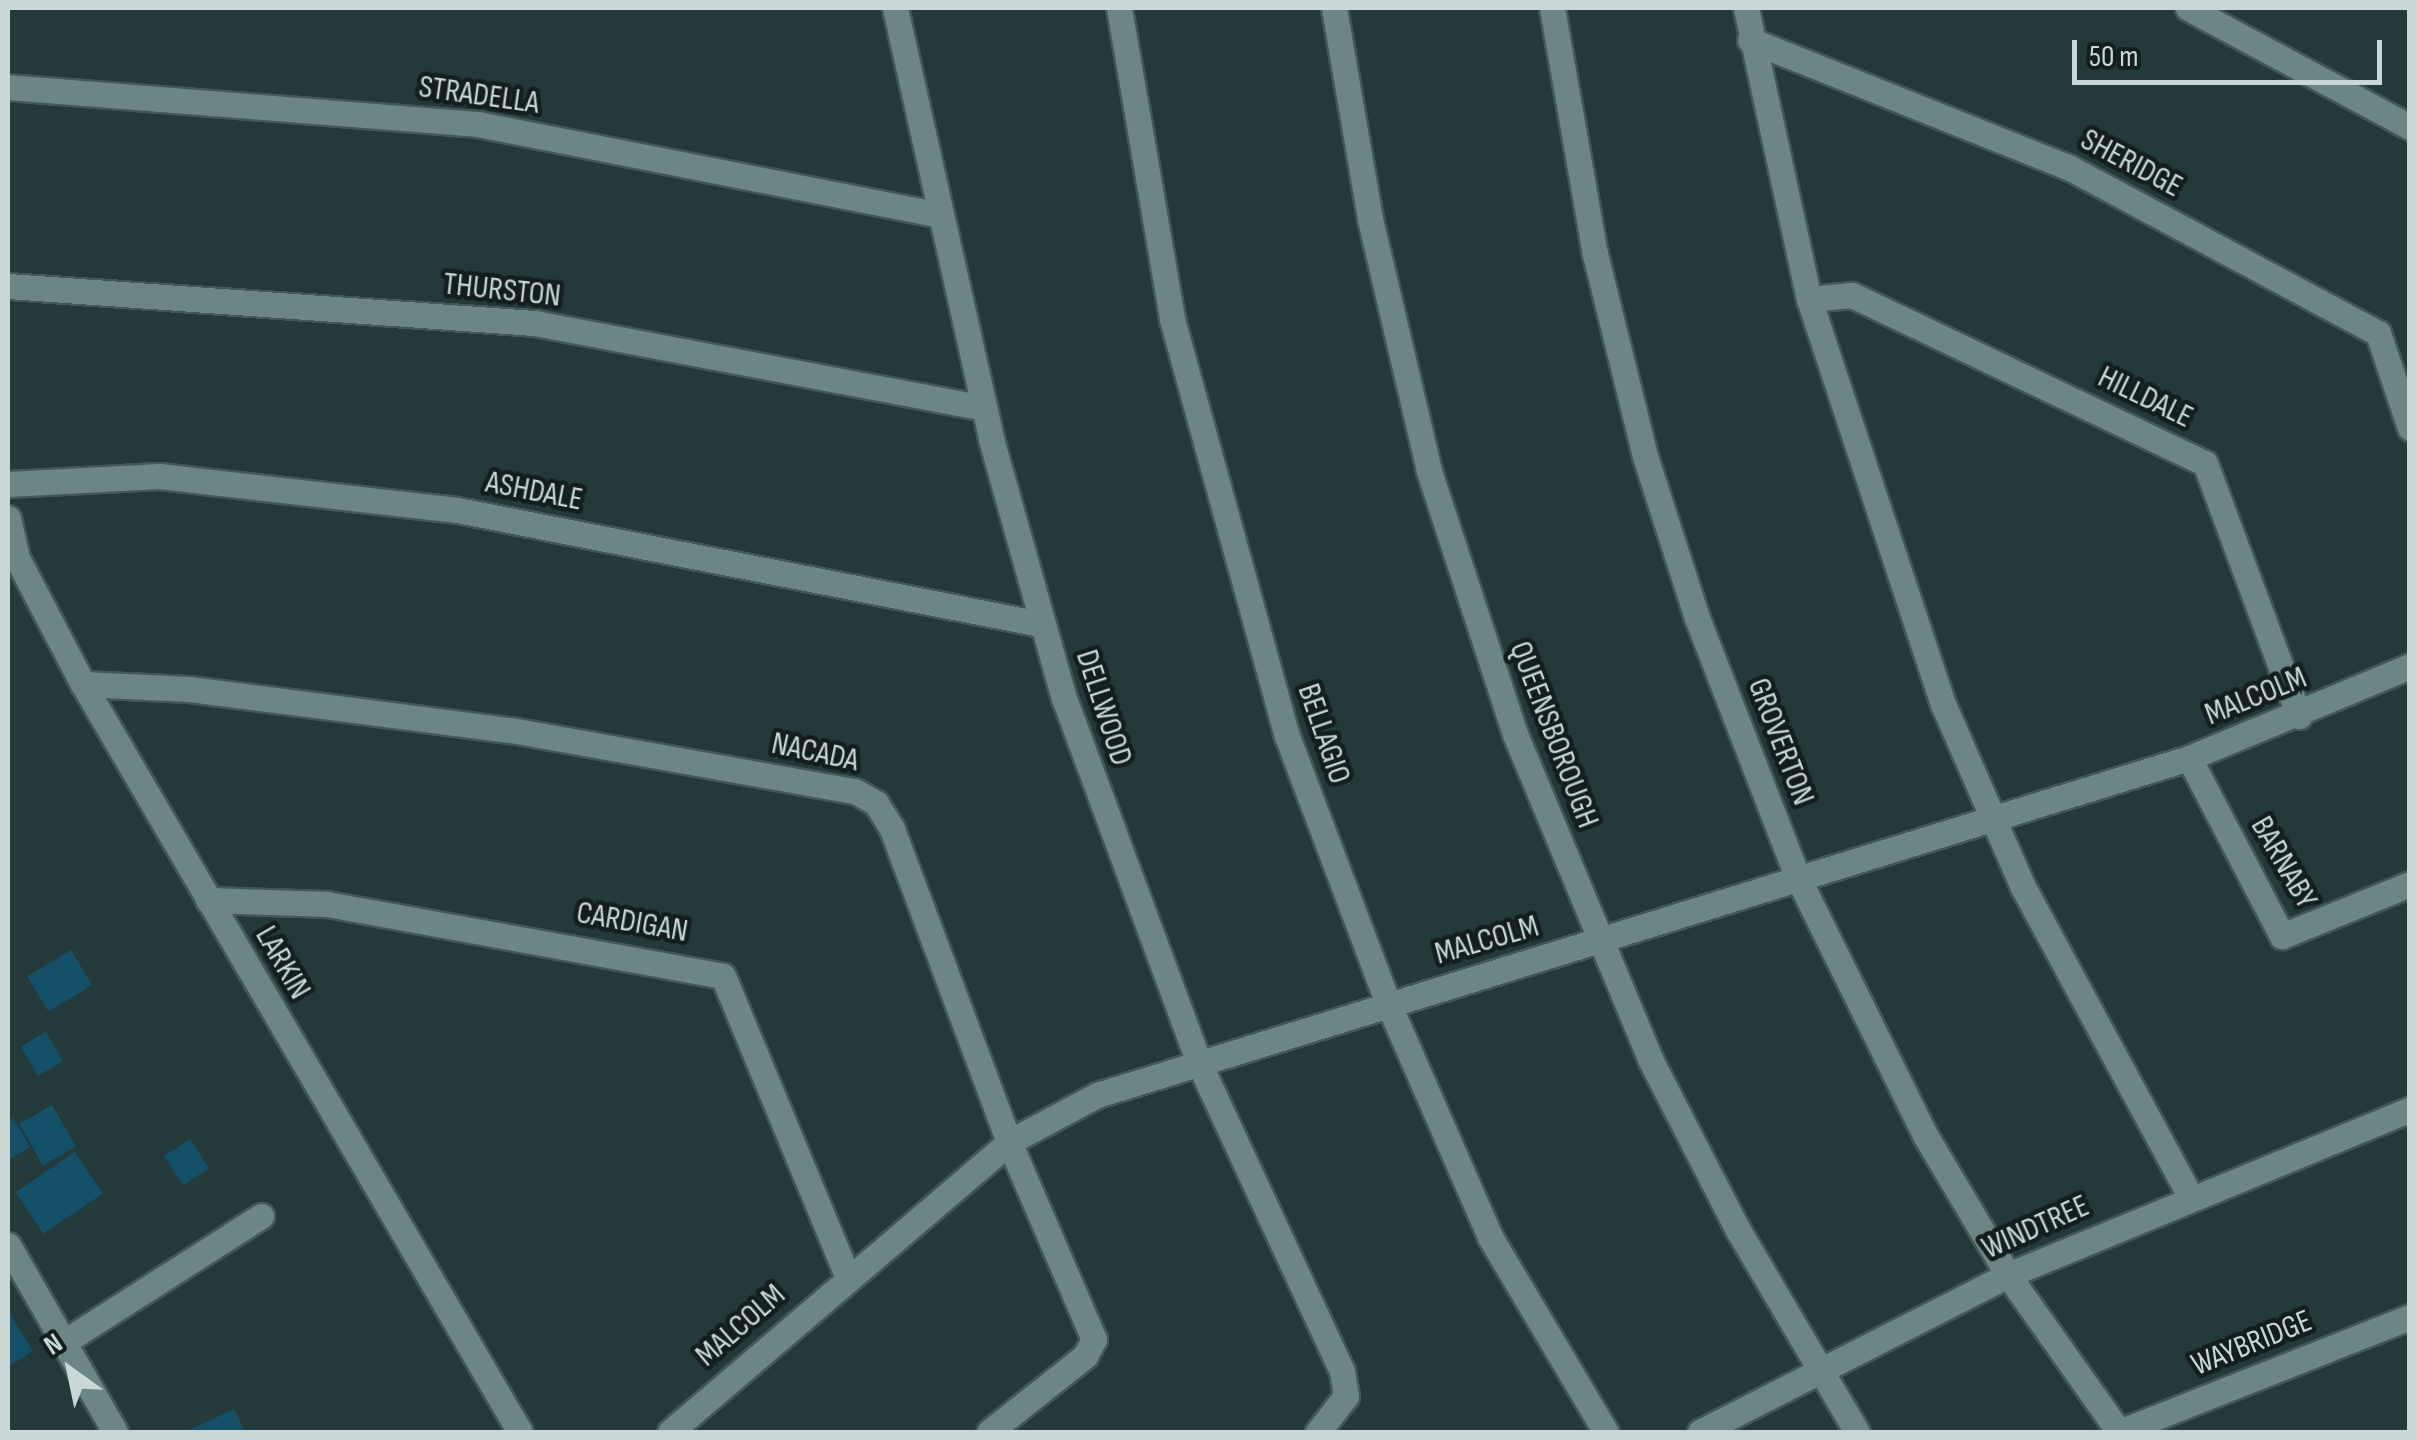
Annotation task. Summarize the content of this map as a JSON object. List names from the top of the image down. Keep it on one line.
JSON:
{"streets":{"street":["STRADELLA","SHERIDGE","THURSTON","HILLDALE","ASHDALE","MALCOLM","DELLWOOD","BELLAGIO","QUEENSBOROUGH","GROVERTON","NACADA","BARNABY","CARDIGAN","LARKIN","WINDTREE","WAYBRIDGE"]},"crossings":[["STRADELLA","DELLWOOD"],["THURSTON","DELLWOOD"],["HILLDALE","MALCOLM"],["ASHDALE","DELLWOOD"],["MALCOLM","DELLWOOD"],["MALCOLM","BELLAGIO"],["MALCOLM","QUEENSBOROUGH"],["MALCOLM","GROVERTON"],["MALCOLM","NACADA"],["MALCOLM","BARNABY"],["MALCOLM","CARDIGAN"],["QUEENSBOROUGH","WINDTREE"],["GROVERTON","WINDTREE"],["GROVERTON","WAYBRIDGE"],["NACADA","LARKIN"],["CARDIGAN","LARKIN"]],"scale_bar":"50 m","north":"top left"}
